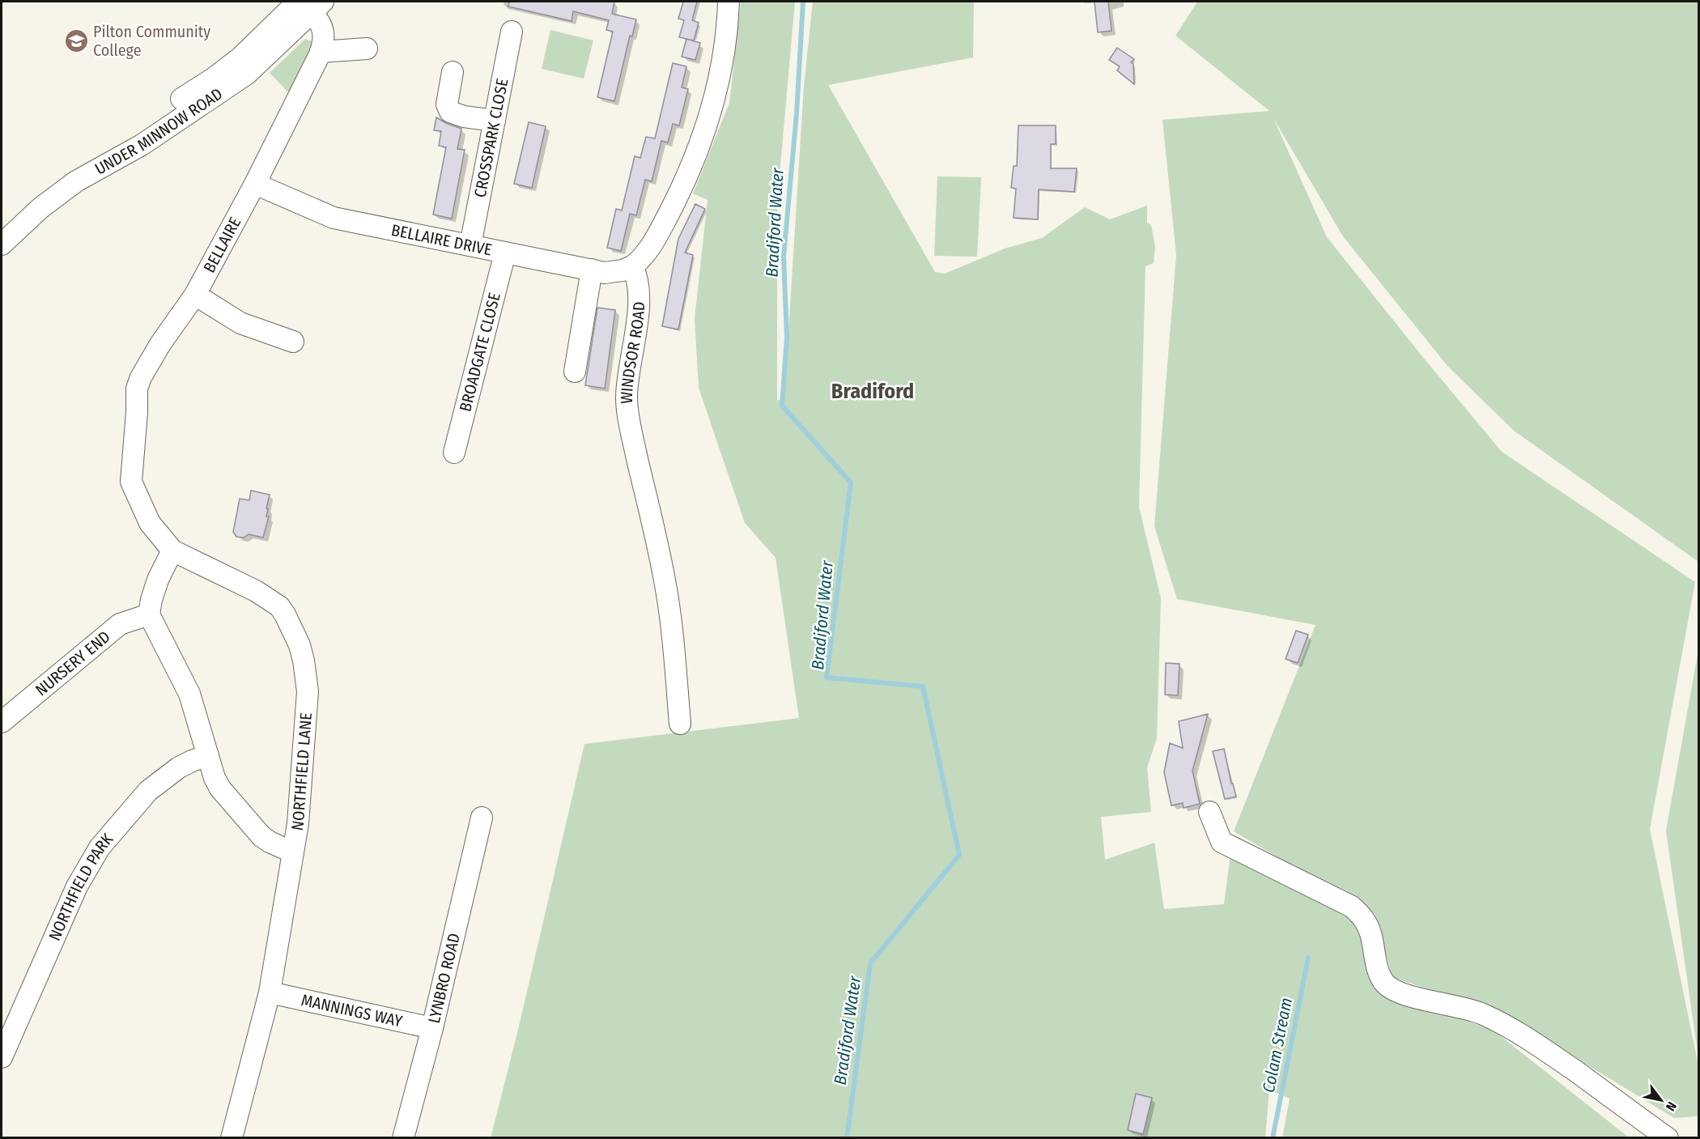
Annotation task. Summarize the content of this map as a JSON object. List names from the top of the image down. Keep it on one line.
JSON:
{"streets":{"street":["UNDER MINNOW ROAD","CROSSPARK CLOSE","BELLAIRE DRIVE","BELLAIRE","BROADGATE CLOSE","WINDSOR ROAD","NURSERY END","NORTHFIELD LANE","NORTHFIELD PARK","LYNBRO ROAD","MANNINGS WAY"]},"crossings":[["UNDER MINNOW ROAD","BELLAIRE"],["CROSSPARK CLOSE","BELLAIRE DRIVE"],["BELLAIRE DRIVE","BELLAIRE"],["BELLAIRE DRIVE","BROADGATE CLOSE"],["BELLAIRE DRIVE","WINDSOR ROAD"],["BELLAIRE","NORTHFIELD LANE"],["NORTHFIELD LANE","MANNINGS WAY"],["LYNBRO ROAD","MANNINGS WAY"]],"districts":["Bradiford"],"water":["Bradiford Water","Colam Stream"],"places":{"school or university":["Pilton Community College"]},"north":"bottom right"}
